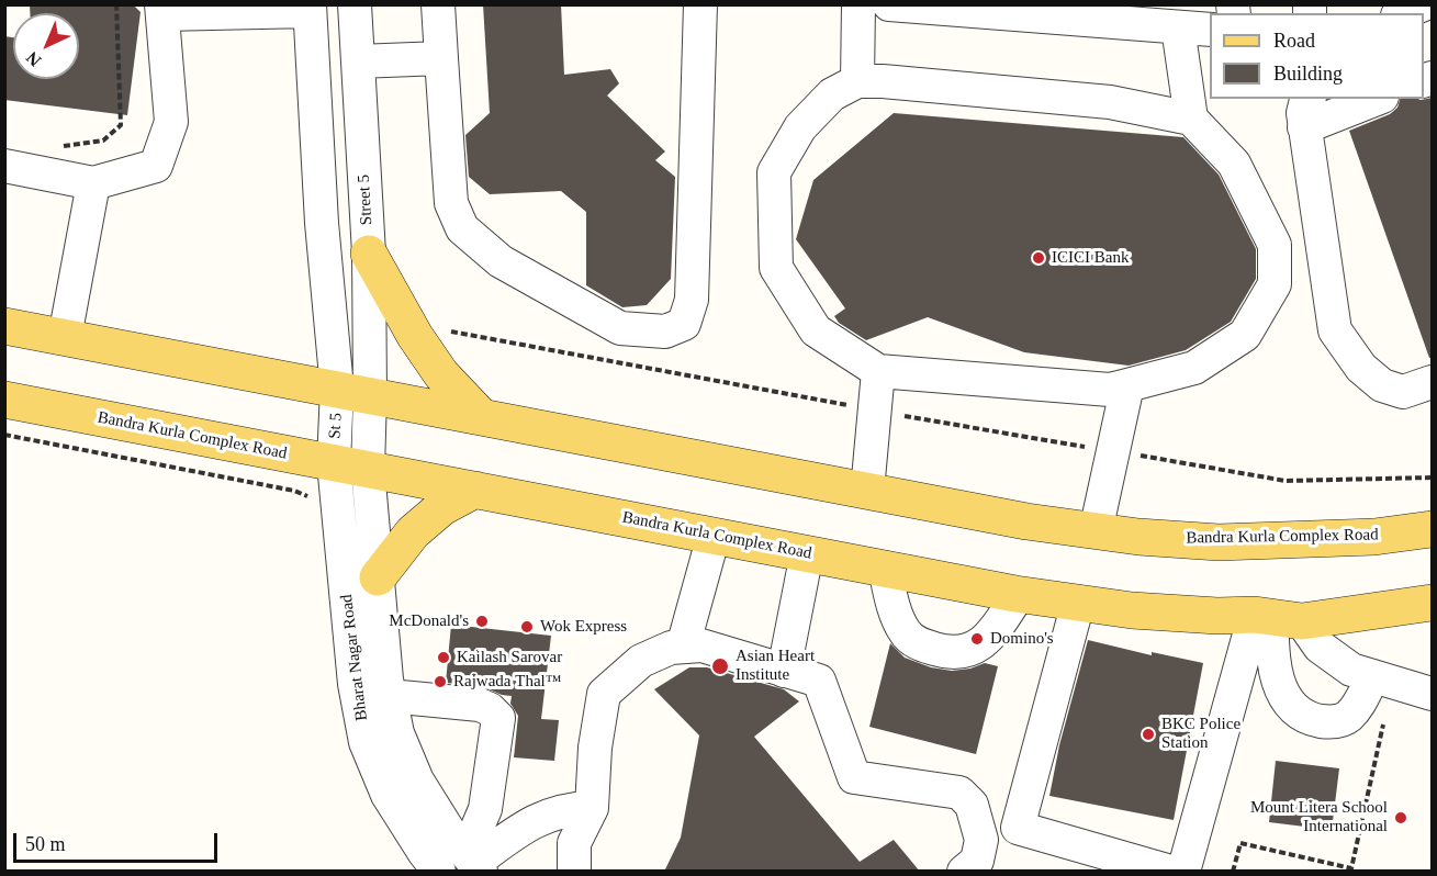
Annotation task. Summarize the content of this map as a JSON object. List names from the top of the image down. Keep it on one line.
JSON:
{"streets":{"main road":["Bandra Kurla Complex Road"],"street":["Street 5","St 5","Bharat Nagar Road"]},"crossings":[["Street 5","St 5"],["Street 5","Bandra Kurla Complex Road"],["St 5","Bandra Kurla Complex Road"],["St 5","Bharat Nagar Road"],["Bandra Kurla Complex Road","Bharat Nagar Road"]],"places":["ICICI Bank","McDonald's","Wok Express","Domino's","Kailash Sarovar","Asian Heart Institute","Rajwada Thal™","BKC Police Station","Mount Litera School International"],"legend":["Road","Building"],"scale_bar":"50 m","north":"bottom left"}
